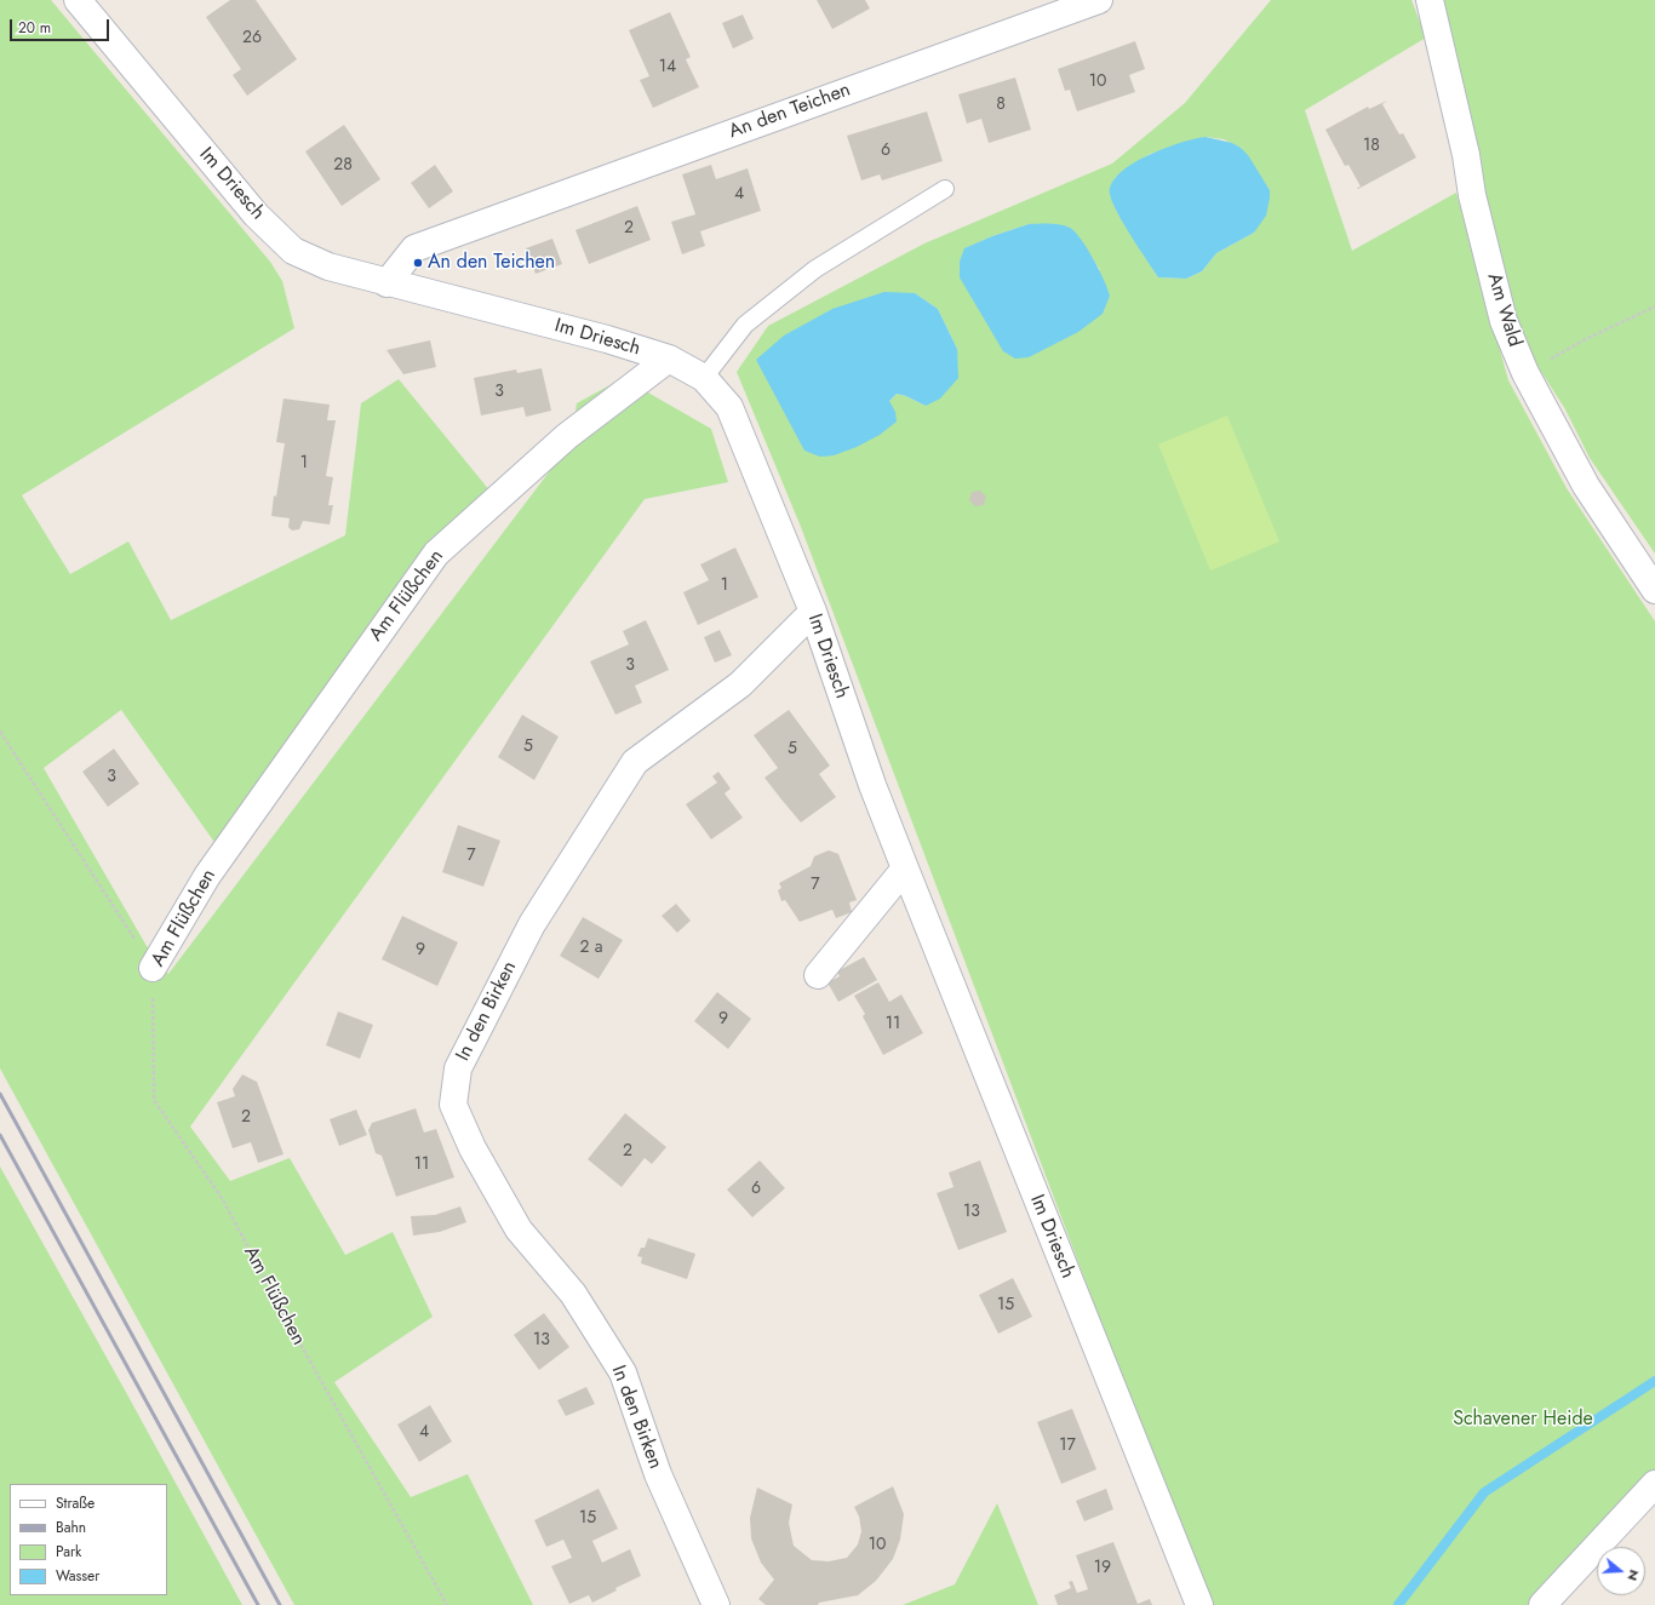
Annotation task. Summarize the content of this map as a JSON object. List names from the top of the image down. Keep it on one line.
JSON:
{"streets":{"street":["An den Teichen","Im Driesch","Am Wald","Am Flüßchen","In den Birken"]},"crossings":[["An den Teichen","Im Driesch"],["Im Driesch","Am Flüßchen"],["Im Driesch","In den Birken"]],"parks":["Schavener Heide"],"places":["An den Teichen"],"house_numbers":["26","14","10","8","18","6","28","4","2","3","1","1","3","5","5","3","7","7","2 a","9","9","11","2","2","11","6","13","15","13","4","17","15","10","19"],"legend":["Straße","Bahn","Park","Wasser"],"scale_bar":"20 m","north":"right"}
